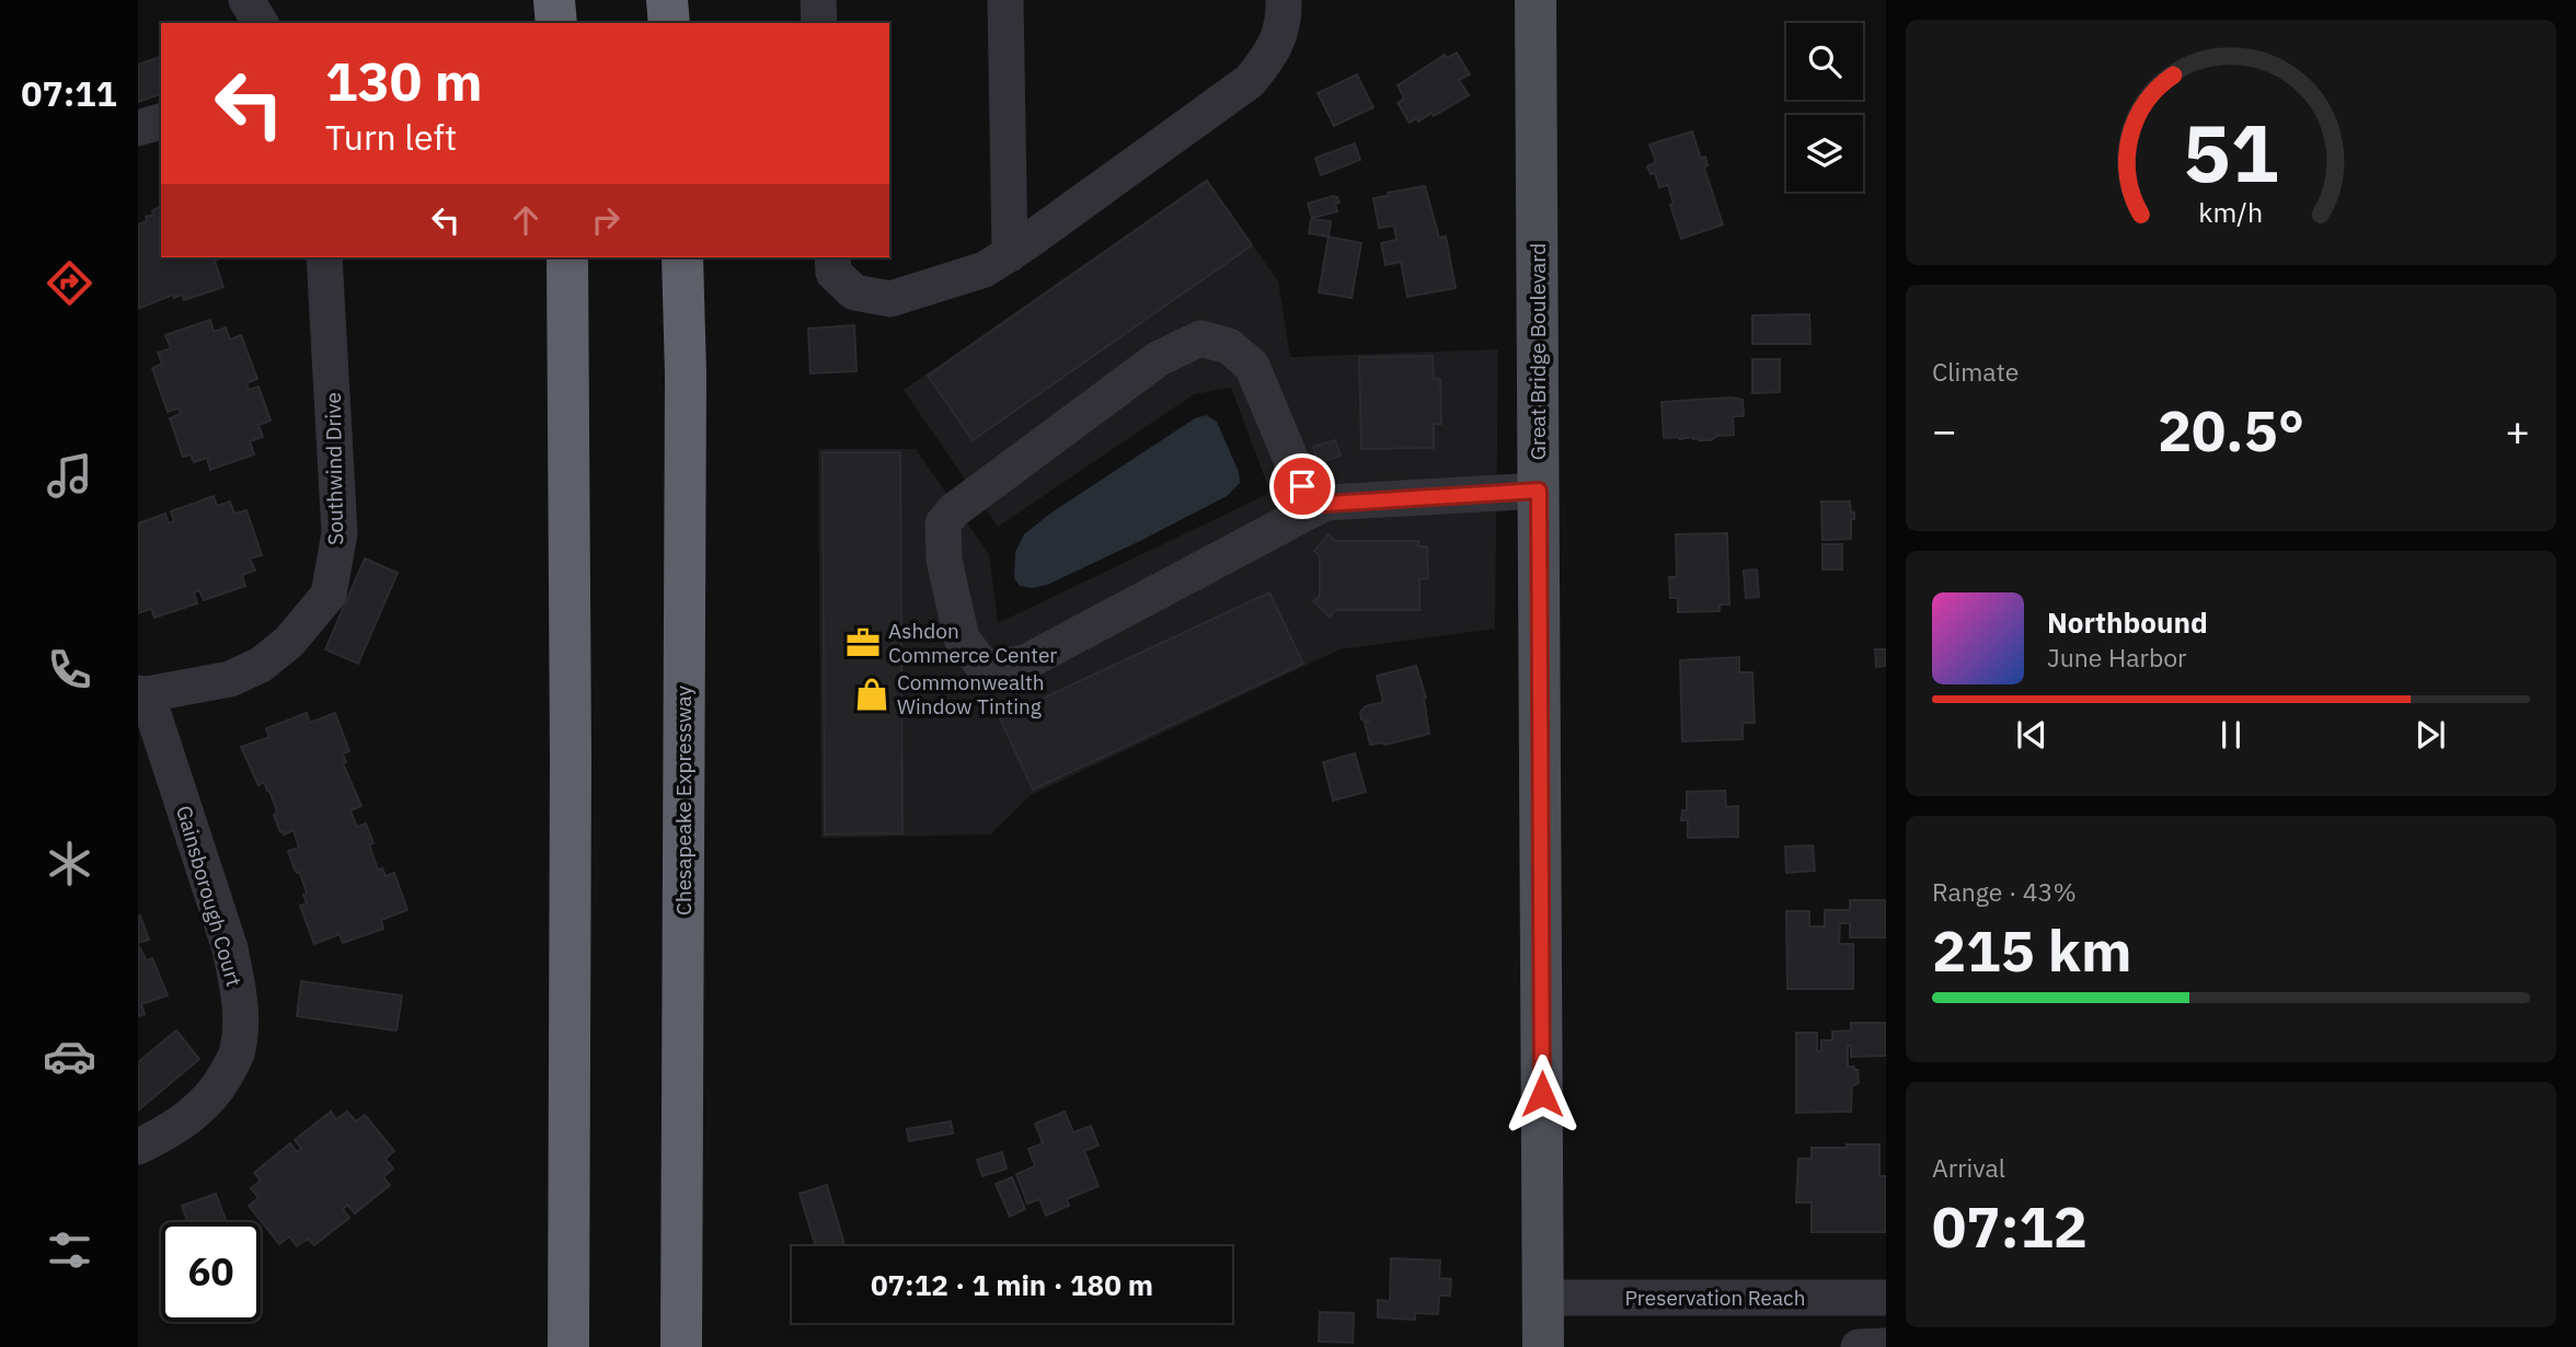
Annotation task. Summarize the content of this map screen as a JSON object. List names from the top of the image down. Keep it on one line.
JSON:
{"streets":{"highway":["Chesapeake Expressway"],"main road":["Great Bridge Boulevard"],"street":["Southwind Drive","Gainsborough Court","Preservation Reach"]},"crossings":[["Great Bridge Boulevard","Preservation Reach"],["Southwind Drive","Gainsborough Court"]],"places":{"office":["Ashdon Commerce Center"],"shop":["Commonwealth Window Tinting"]},"page":{"tabs":"07:11","turn":["130 m","Turn left"],"tile":["Climate",["Range · 43%","215 km"],["Arrival","07:12"]],"heat":["−","20.5°","+"],"song":["Northbound","June Harbor"],"limit":"60","trip":"07:12 · 1 min · 180 m","gauge":["51","km/h"]}}
